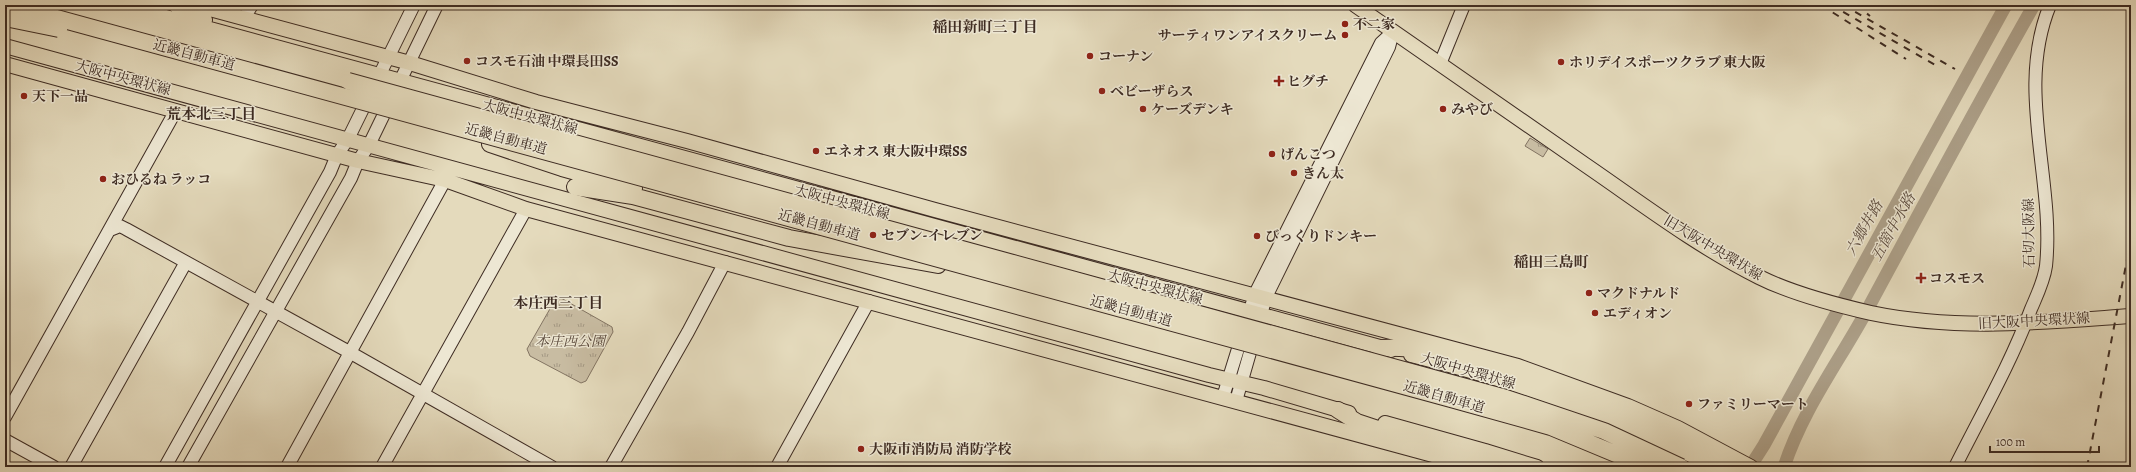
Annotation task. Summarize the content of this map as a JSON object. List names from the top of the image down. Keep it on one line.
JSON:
{"streets":{"highway":["近畿自動車道"],"main road":["大阪中央環状線","旧大阪中央環状線"],"street":["石切大阪線"]},"crossings":[["石切大阪線","旧大阪中央環状線"]],"districts":["稲田新町三丁目","荒本北三丁目","稲田三島町","本庄西三丁目"],"water":["五箇中水路","六郷井路"],"parks":["本庄西公園"],"places":{"other":["不二家","サーティワンアイスクリーム","コーナン","コスモ石油 中環長田SS","ホリデイスポーツクラブ 東大阪","ベビーザらス","天下一品","ケーズデンキ","みやび","エネオス 東大阪中環SS","げんこつ","きん太","おひるね ラッコ","セブン-イレブン","びっくりドンキー","マクドナルド","エディオン","ファミリーマート","大阪市消防局 消防学校"],"health":["ヒグチ","コスモス"]},"scale_bar":"100 m"}
